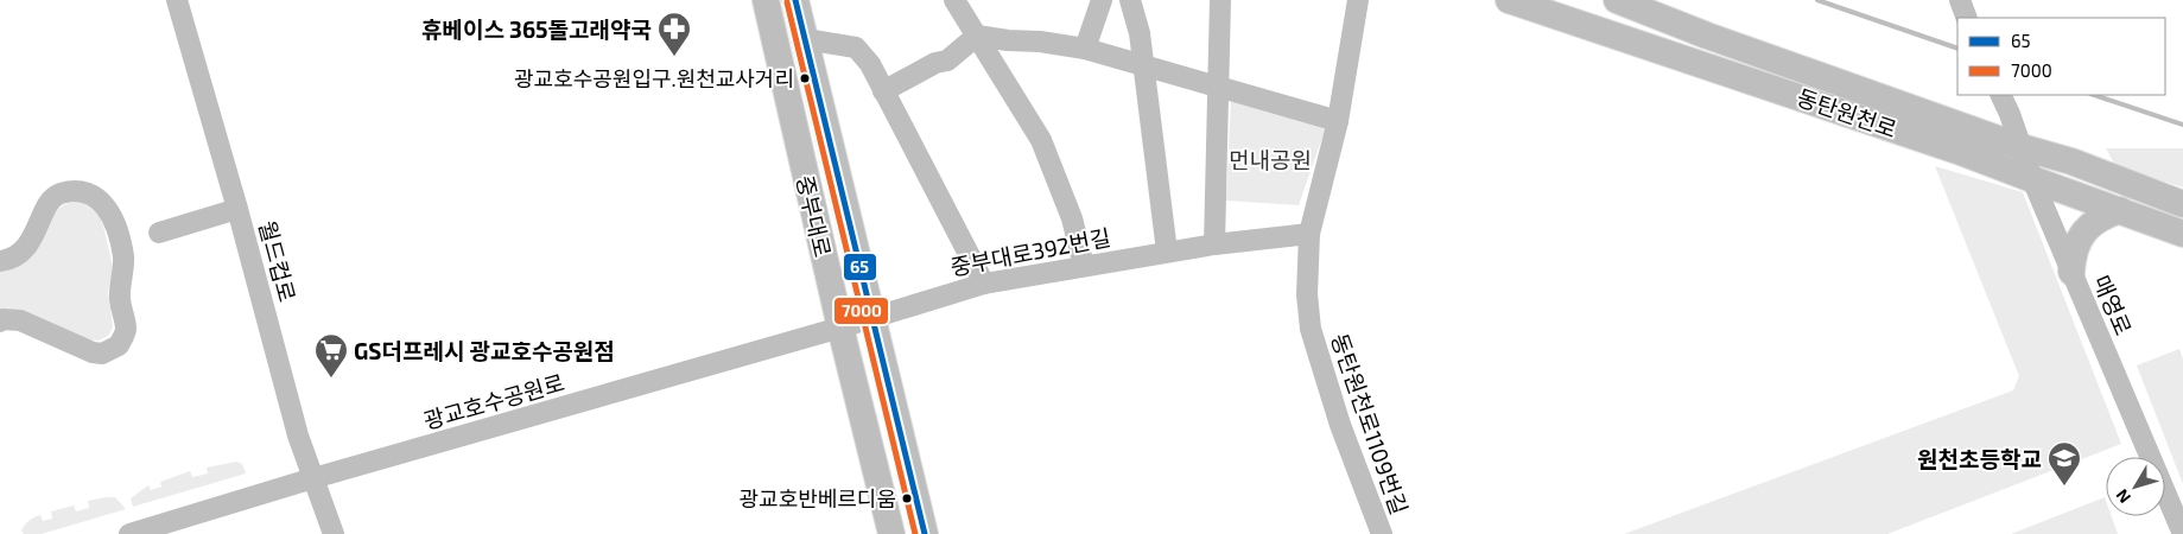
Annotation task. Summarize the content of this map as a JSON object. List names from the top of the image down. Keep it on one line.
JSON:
{"streets":{"main road":["동탄원천로","중부대로"],"street":["중부대로392번길","월드컵로","매영로","광교호수공원로","동탄원천로1109번길"]},"crossings":[["동탄원천로","매영로"],["중부대로","중부대로392번길"],["중부대로","광교호수공원로"],["중부대로392번길","광교호수공원로"],["중부대로392번길","동탄원천로1109번길"],["월드컵로","광교호수공원로"]],"parks":["먼내공원"],"places":{"pharmacy":["휴베이스 365돌고래약국"],"other":["광교호수공원입구.원천교사거리","광교호반베르디움"],"supermarket":["GS더프레시 광교호수공원점"],"school or university":["원천초등학교"]},"lines":["transit line 65","transit line 7000"],"legend":["65","7000"],"north":"bottom left"}
